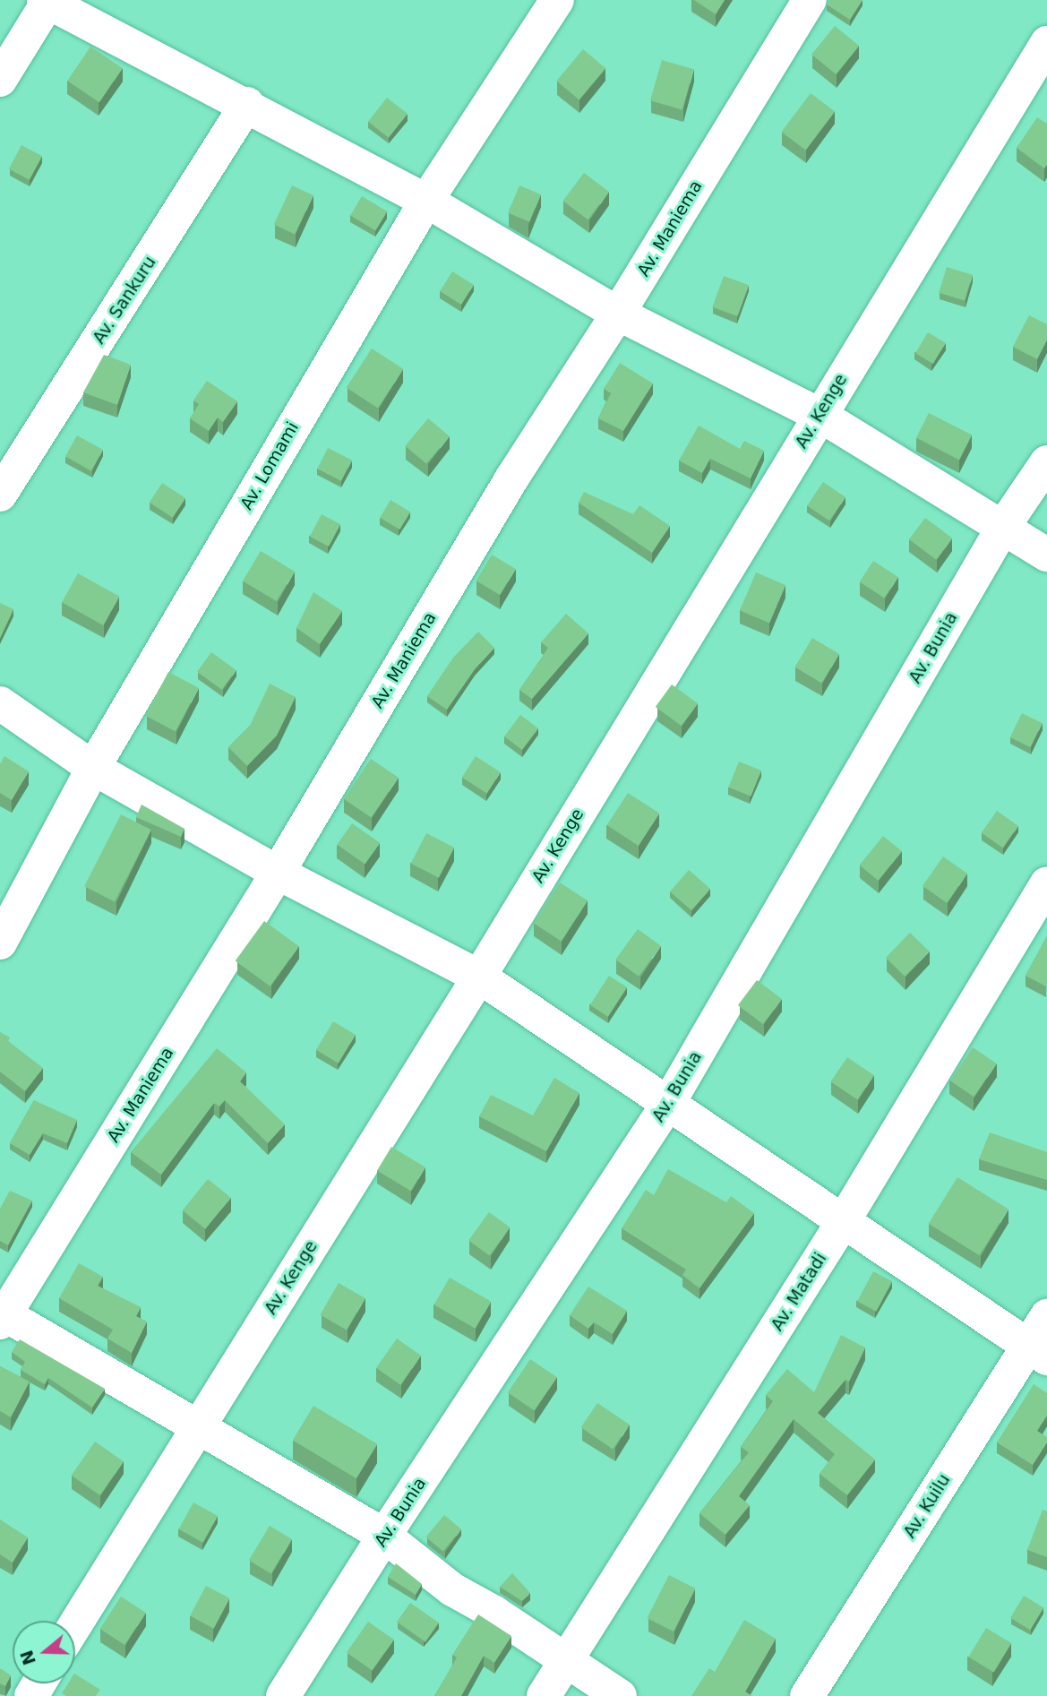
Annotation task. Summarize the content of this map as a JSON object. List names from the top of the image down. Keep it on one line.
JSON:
{"streets":{"street":["Av. Maniema","Av. Sankuru","Av. Kenge","Av. Lomami","Av. Bunia","Av. Matadi","Av. Kuilu"]},"north":"left"}
